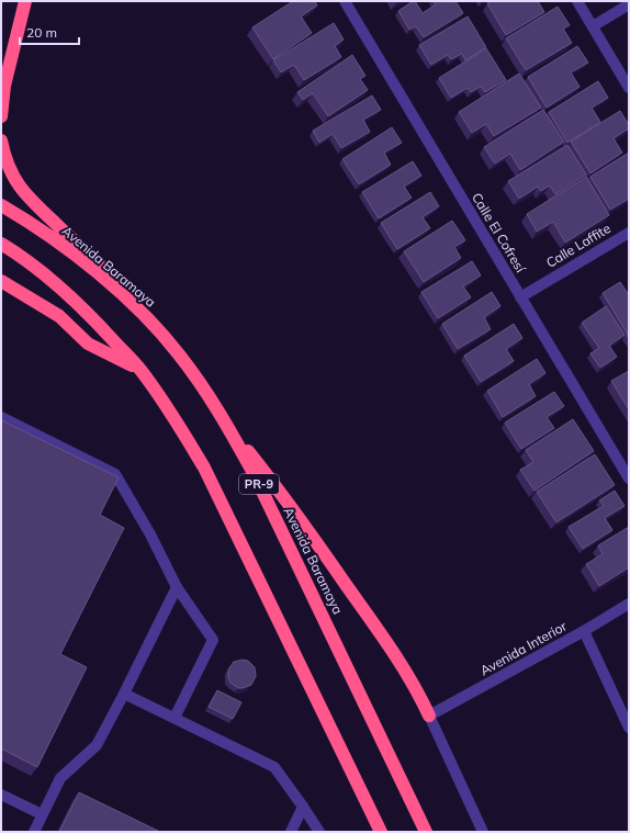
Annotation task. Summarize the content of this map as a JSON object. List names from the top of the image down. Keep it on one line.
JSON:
{"streets":{"highway":["Avenida Baramaya","PR-9"],"street":["Calle El Cofresí","Calle Laffite","Avenida Interior"]},"crossings":[["Calle El Cofresí","Calle Laffite"]],"scale_bar":"20 m"}
